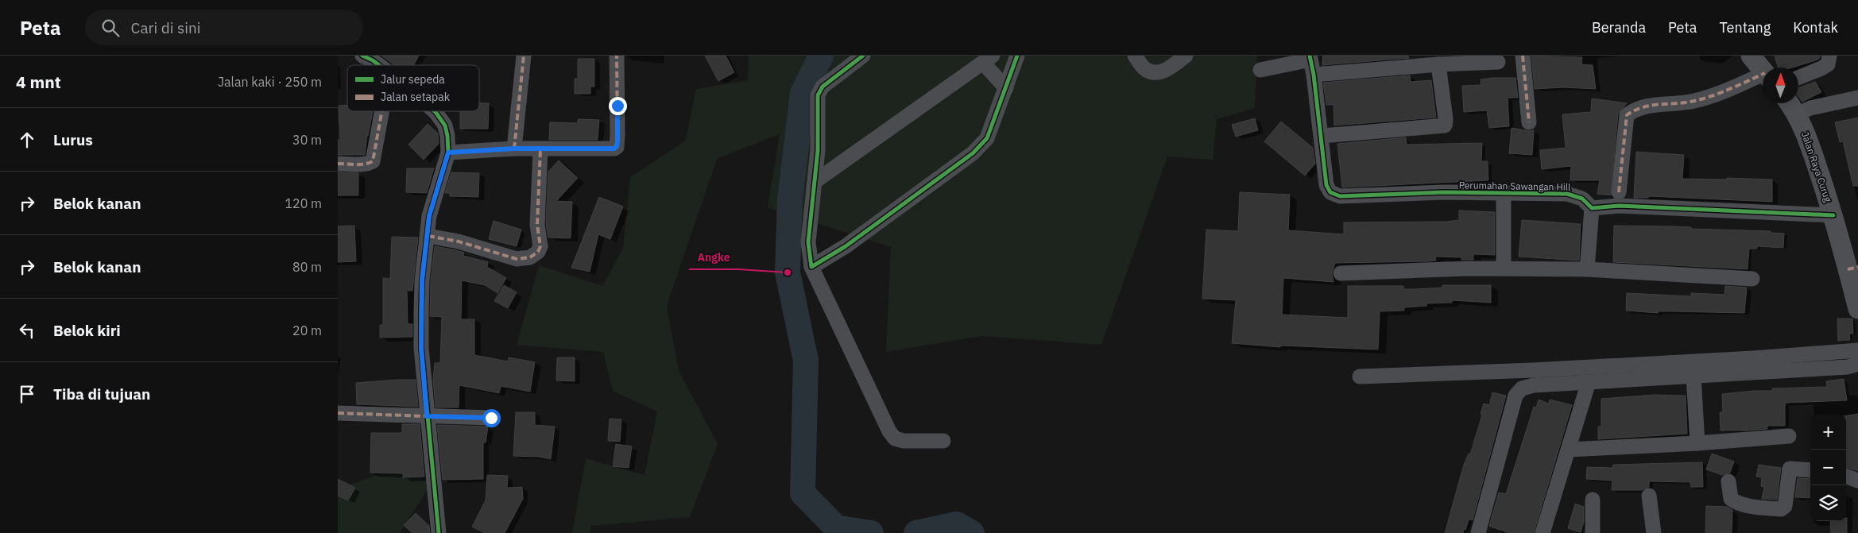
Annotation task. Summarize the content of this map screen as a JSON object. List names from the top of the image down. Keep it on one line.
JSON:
{"streets":{"main road":["Jalan Raya Curug"],"street":["Perumahan Sawangan Hill"]},"places":["Angke"],"legend":["Jalur sepeda","Jalan setapak"],"north":"top","page":{"header":"Peta","search":"Cari di sini","nav":["Beranda","Peta","Tentang","Kontak"],"heading":["4 mnt","Jalan kaki · 250 m"],"list":[["Lurus","30 m"],["Belok kanan","120 m"],["Belok kanan","80 m"],["Belok kiri","20 m"],"Tiba di tujuan"],"map_buttons":["+","−"]}}
